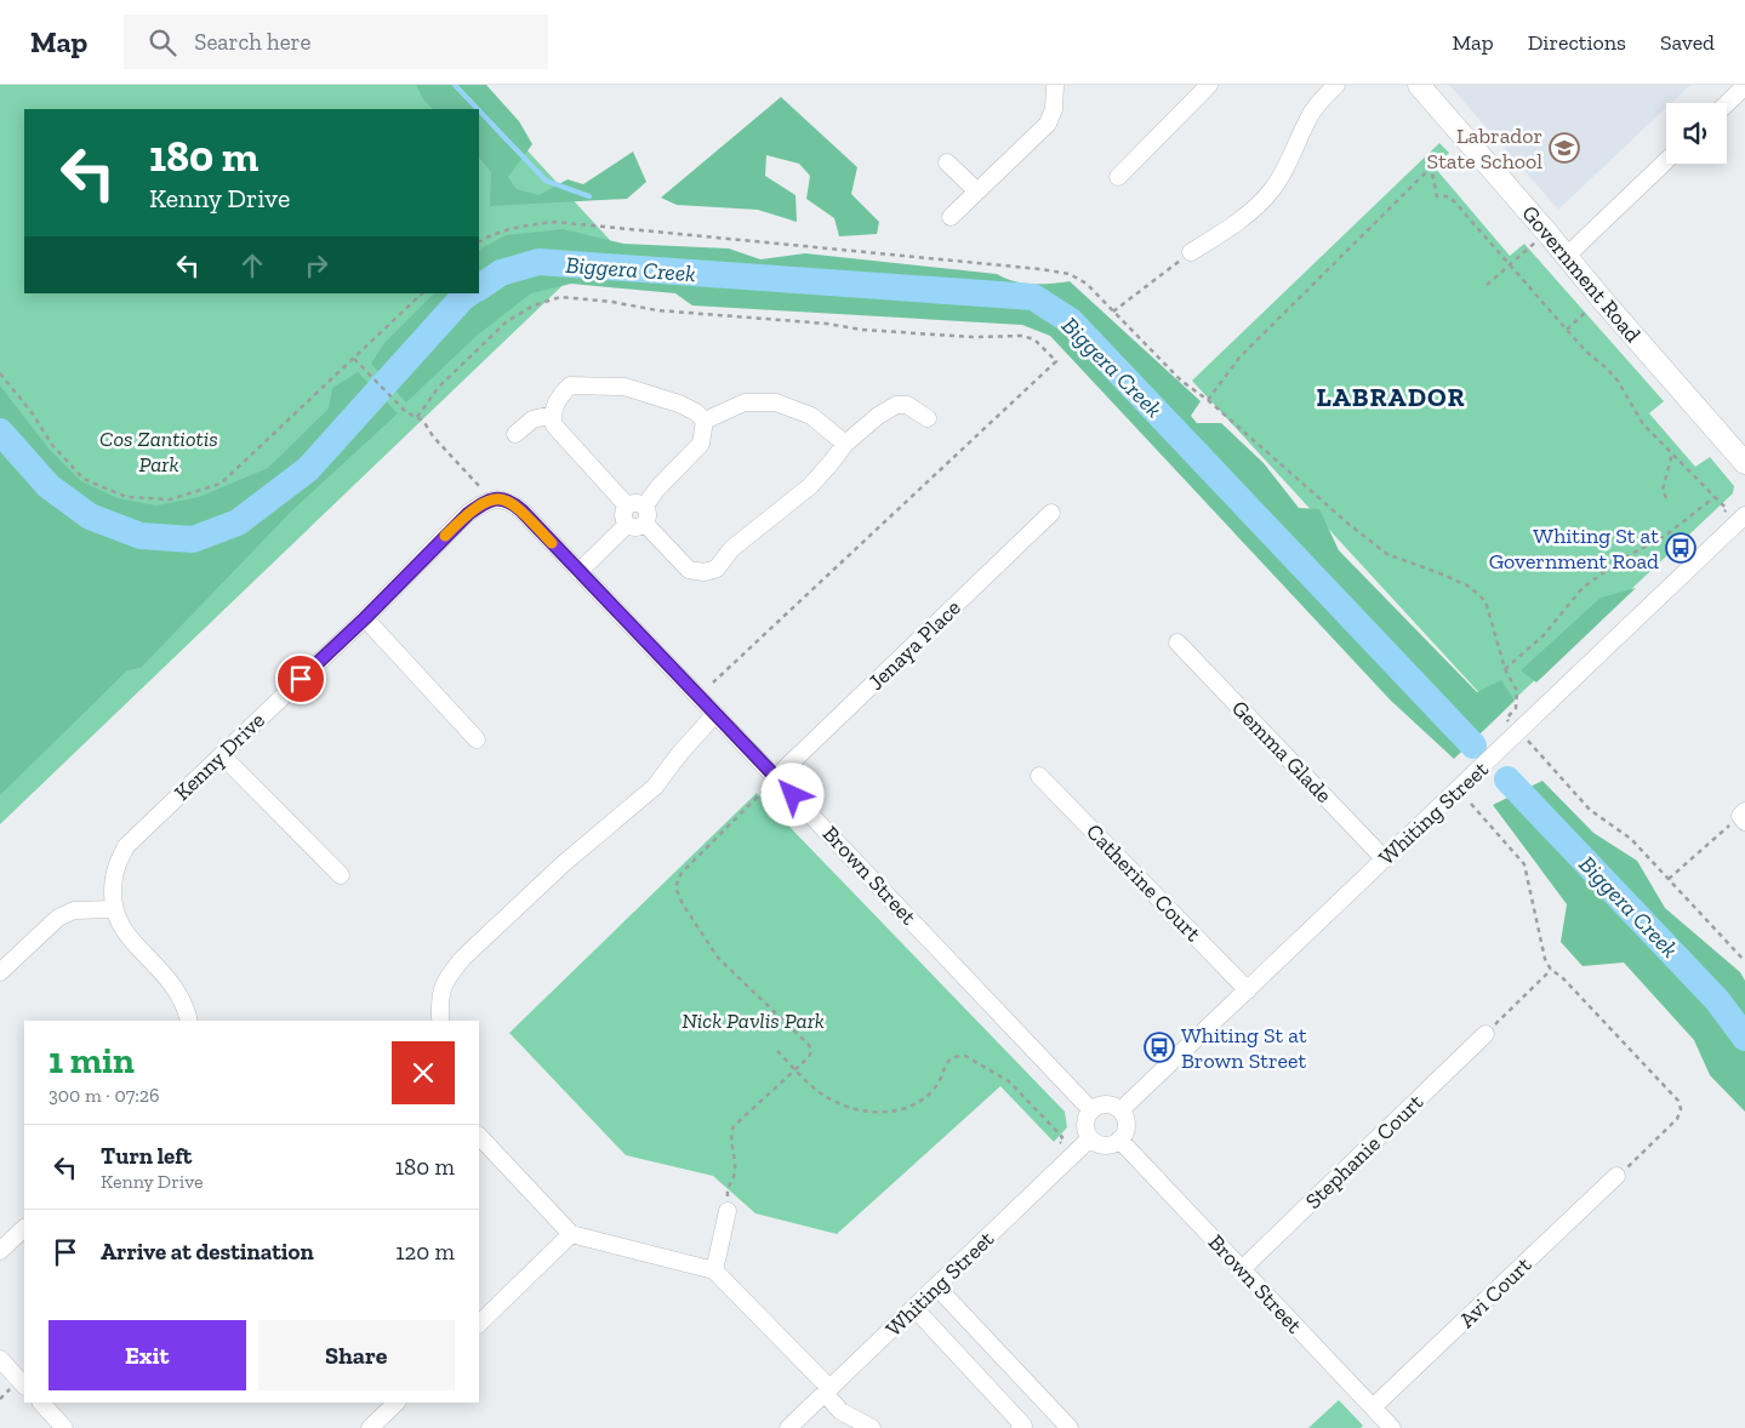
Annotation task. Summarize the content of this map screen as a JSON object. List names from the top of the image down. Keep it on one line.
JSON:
{"streets":{"main road":["Government Road"],"street":["Jenaya Place","Gemma Glade","Kenny Drive","Whiting Street","Brown Street","Catherine Court","Stephanie Court","Avi Court"]},"crossings":[["Jenaya Place","Brown Street"],["Gemma Glade","Whiting Street"],["Kenny Drive","Brown Street"],["Whiting Street","Brown Street"],["Whiting Street","Catherine Court"],["Brown Street","Stephanie Court"],["Brown Street","Avi Court"]],"districts":["LABRADOR"],"water":["Biggera Creek"],"parks":["Cos Zantiotis Park","Nick Pavlis Park"],"places":{"school or university":["Labrador State School"],"bus stop":["Whiting St at Government Road","Whiting St at Brown Street"]},"page":{"header":"Map","search":"Search here","nav":["Map","Directions","Saved"],"turn":["180 m","Kenny Drive"],"heading":["1 min","300 m · 07:26"],"list":[{"name":"Turn left","note":"Kenny Drive","value":"180 m"},{"name":"Arrive at destination","value":"120 m"}],"buttons":["Exit","Share"]}}
